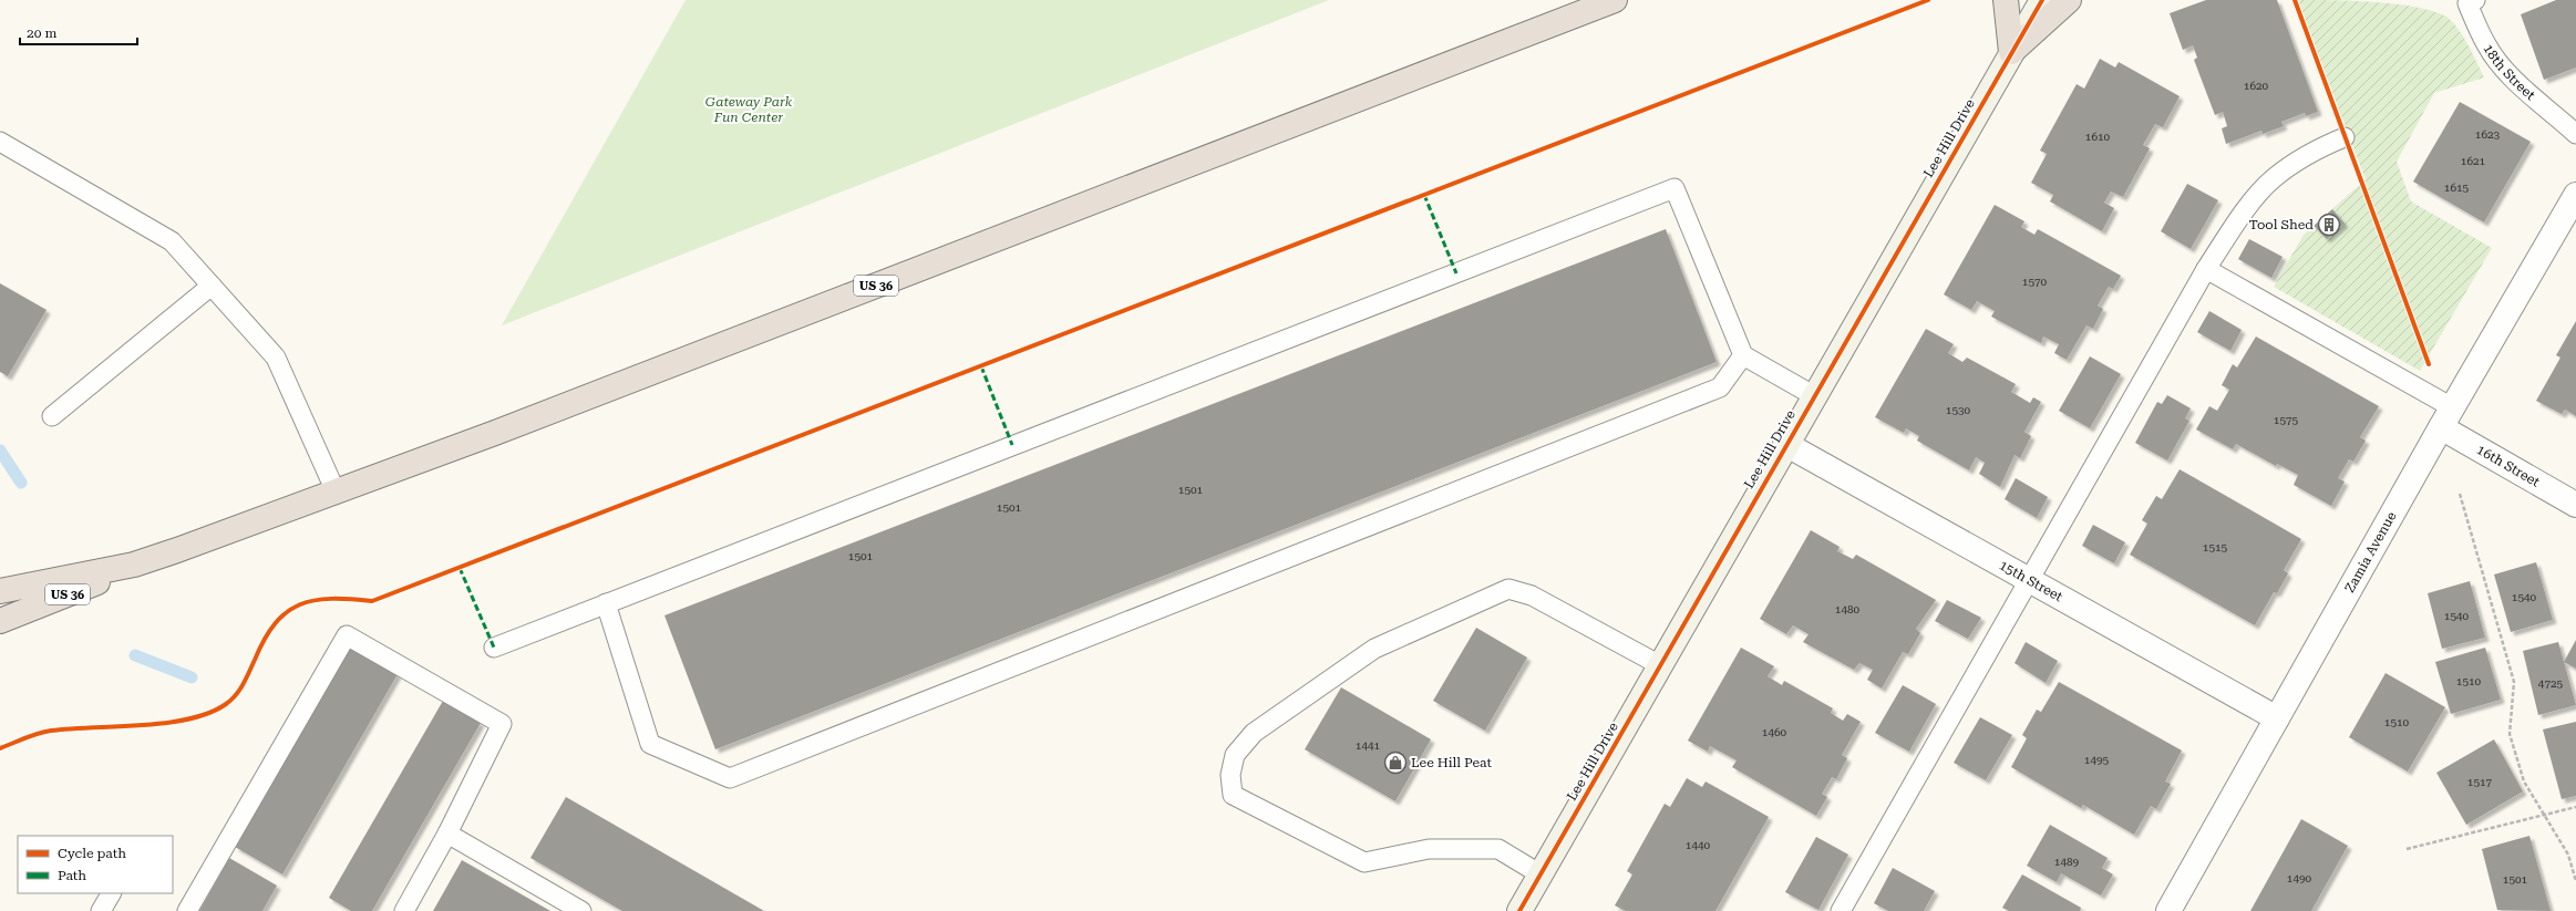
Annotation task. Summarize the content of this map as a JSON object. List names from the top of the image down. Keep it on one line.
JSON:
{"streets":{"highway":["US 36"],"street":["Lee Hill Drive","16th Street","Zamia Avenue","15th Street"],"lane":["18th Street"]},"crossings":[["Lee Hill Drive","15th Street"],["16th Street","Zamia Avenue"],["Zamia Avenue","15th Street"]],"parks":["Gateway Park Fun Center"],"places":{"building":["Tool Shed"],"shop":["Lee Hill Peat"]},"house_numbers":["1620","1623","1610","1621","1615","1570","1530","1575","1501","1501","1515","1501","1540","1480","1540","1510","4725","1510","1460","1441","1495","1517","1440","1489","1490","1501"],"legend":["Cycle path","Path"],"scale_bar":"20 m"}
